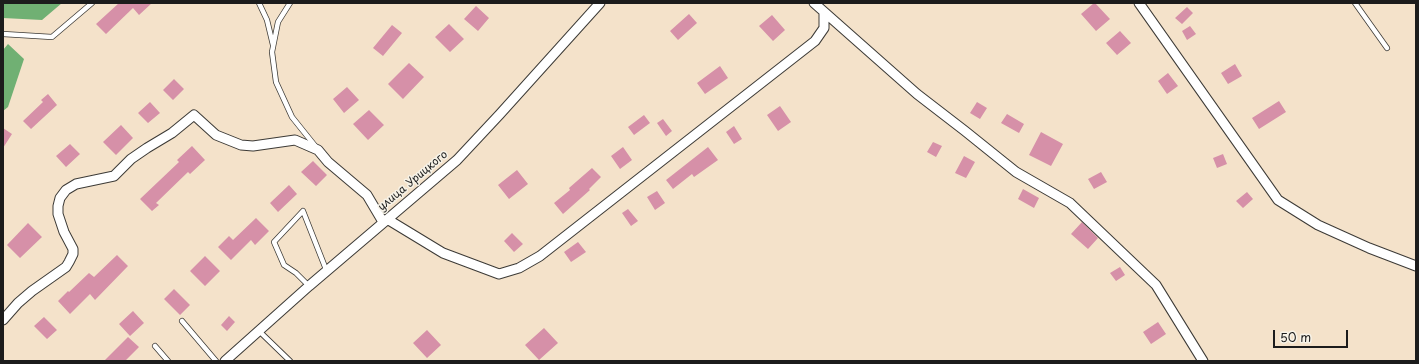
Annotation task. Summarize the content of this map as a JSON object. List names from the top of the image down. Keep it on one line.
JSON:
{"streets":{"street":["улица Урицкого"]},"scale_bar":"50 m"}
